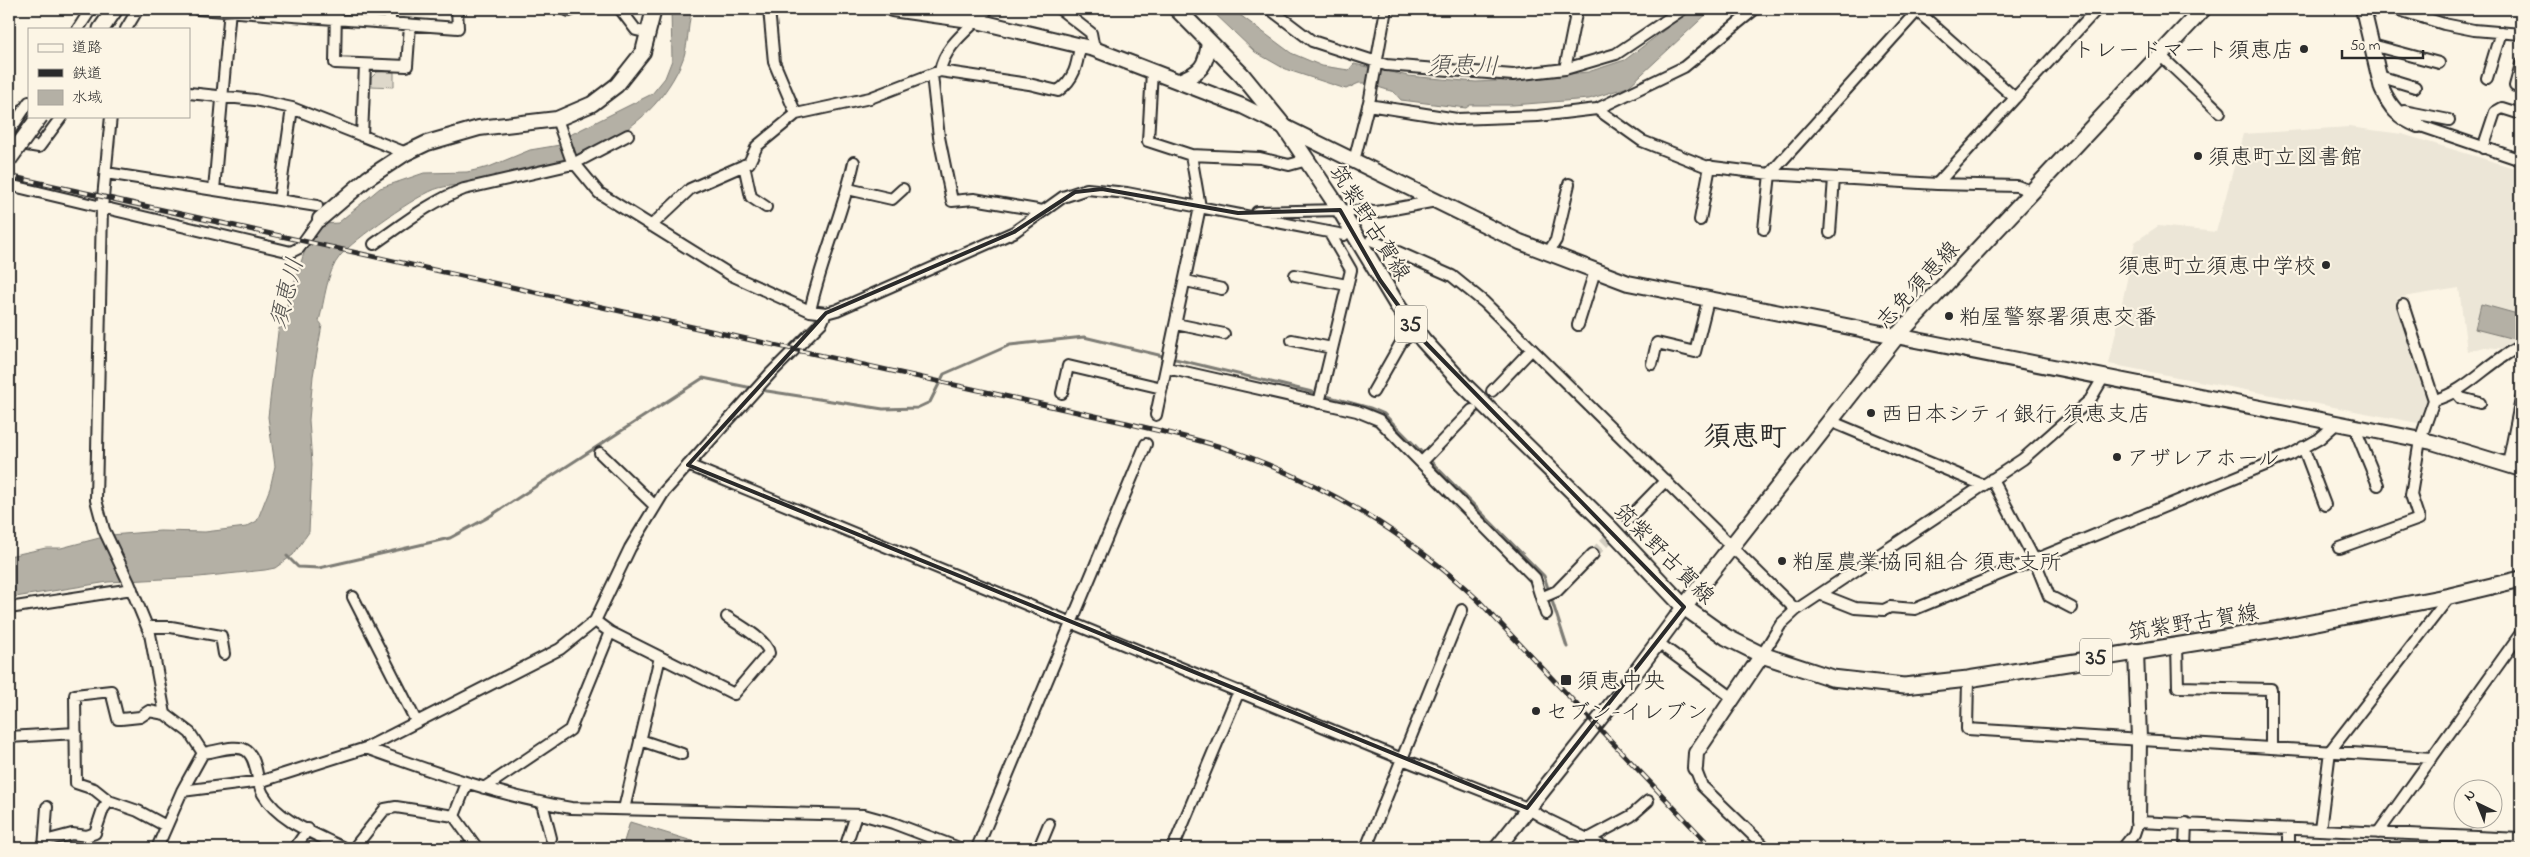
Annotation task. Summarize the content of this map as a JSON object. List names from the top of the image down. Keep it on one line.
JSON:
{"streets":{"main road":["筑紫野古賀線","志免須恵線","35"]},"crossings":[["筑紫野古賀線","志免須恵線"]],"districts":["須恵町"],"water":["須恵川"],"places":{"other":["トレードマート須恵店","須恵町立図書館","須恵町立須恵中学校","粕屋警察署須恵交番","西日本シティ銀行 須恵支店","アザレアホール","粕屋農業協同組合 須恵支所","セブン-イレブン"],"transit":["須恵中央"]},"legend":["道路","鉄道","水域"],"scale_bar":"50 m","north":"top left"}
